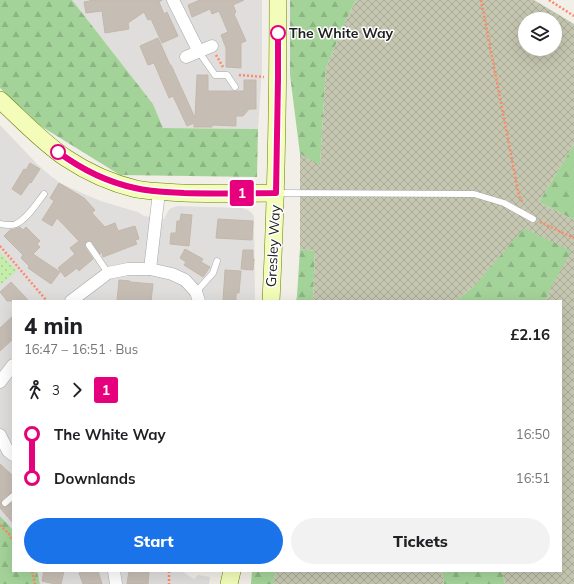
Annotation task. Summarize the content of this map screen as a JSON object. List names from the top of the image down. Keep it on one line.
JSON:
{"streets":{"street":["Gresley Way"]},"places":["The White Way"],"lines":["bus line 1"],"page":{"on_map":"1","heading":["4 min","16:47 – 16:51 · Bus","£2.16"],"legs":["3","1"],"list":[{"name":"The White Way","value":"16:50"},{"name":"Downlands","value":"16:51"}],"buttons":["Start","Tickets"]}}
